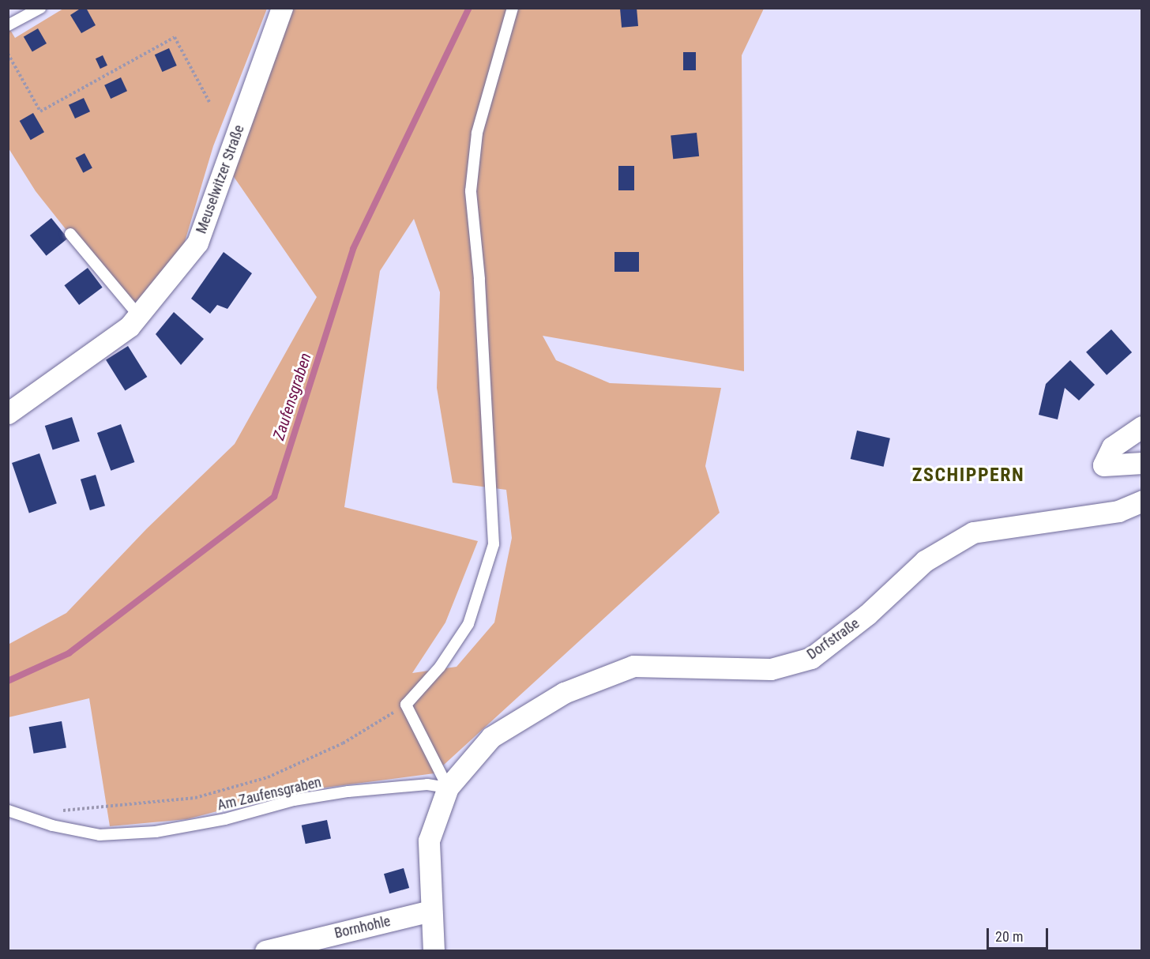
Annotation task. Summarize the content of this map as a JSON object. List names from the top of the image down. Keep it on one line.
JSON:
{"streets":{"street":["Meuselwitzer Straße","Dorfstraße","Bornhohle"],"lane":["Am Zaufensgraben"]},"crossings":[["Dorfstraße","Am Zaufensgraben"]],"districts":["ZSCHIPPERN"],"water":["Zaufensgraben"],"scale_bar":"20 m"}
